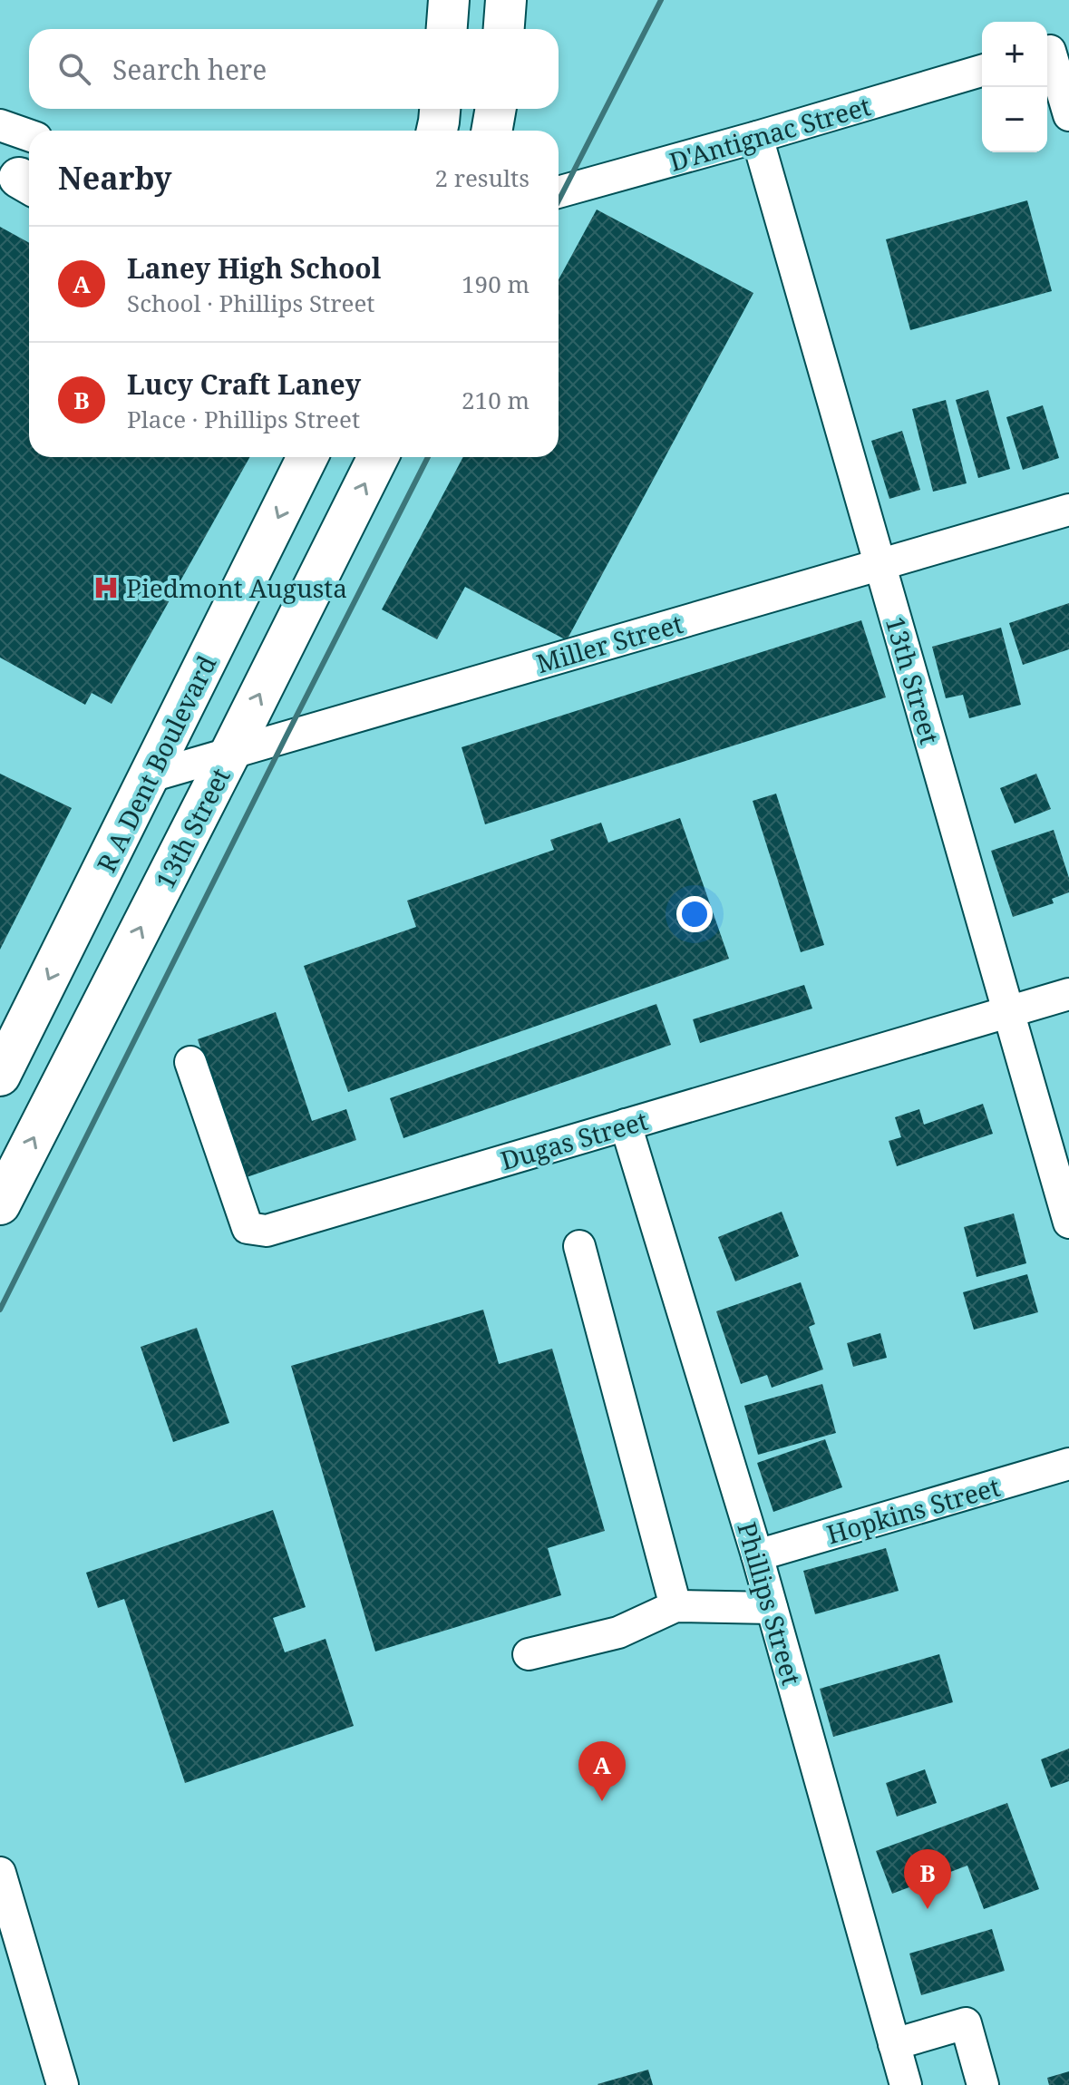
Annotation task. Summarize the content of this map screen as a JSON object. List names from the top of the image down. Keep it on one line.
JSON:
{"streets":{"main road":["13th Street","R A Dent Boulevard"],"street":["D'Antignac Street","Miller Street","Dugas Street","Hopkins Street","Phillips Street"]},"crossings":[["D'Antignac Street","13th Street"],["Miller Street","13th Street"],["Miller Street","R A Dent Boulevard"],["13th Street","Dugas Street"],["Dugas Street","Phillips Street"],["Hopkins Street","Phillips Street"]],"one_way":["13th Street","R A Dent Boulevard"],"places":{"hospital":["Piedmont Augusta"]},"page":{"map_buttons":["+","−"],"search":"Search here","heading":["Nearby","2 results"],"list":[{"mark":"A","name":"Laney High School","note":"School · Phillips Street","value":"190 m"},{"mark":"B","name":"Lucy Craft Laney","note":"Place · Phillips Street","value":"210 m"}],"pins":["A","B"]}}
